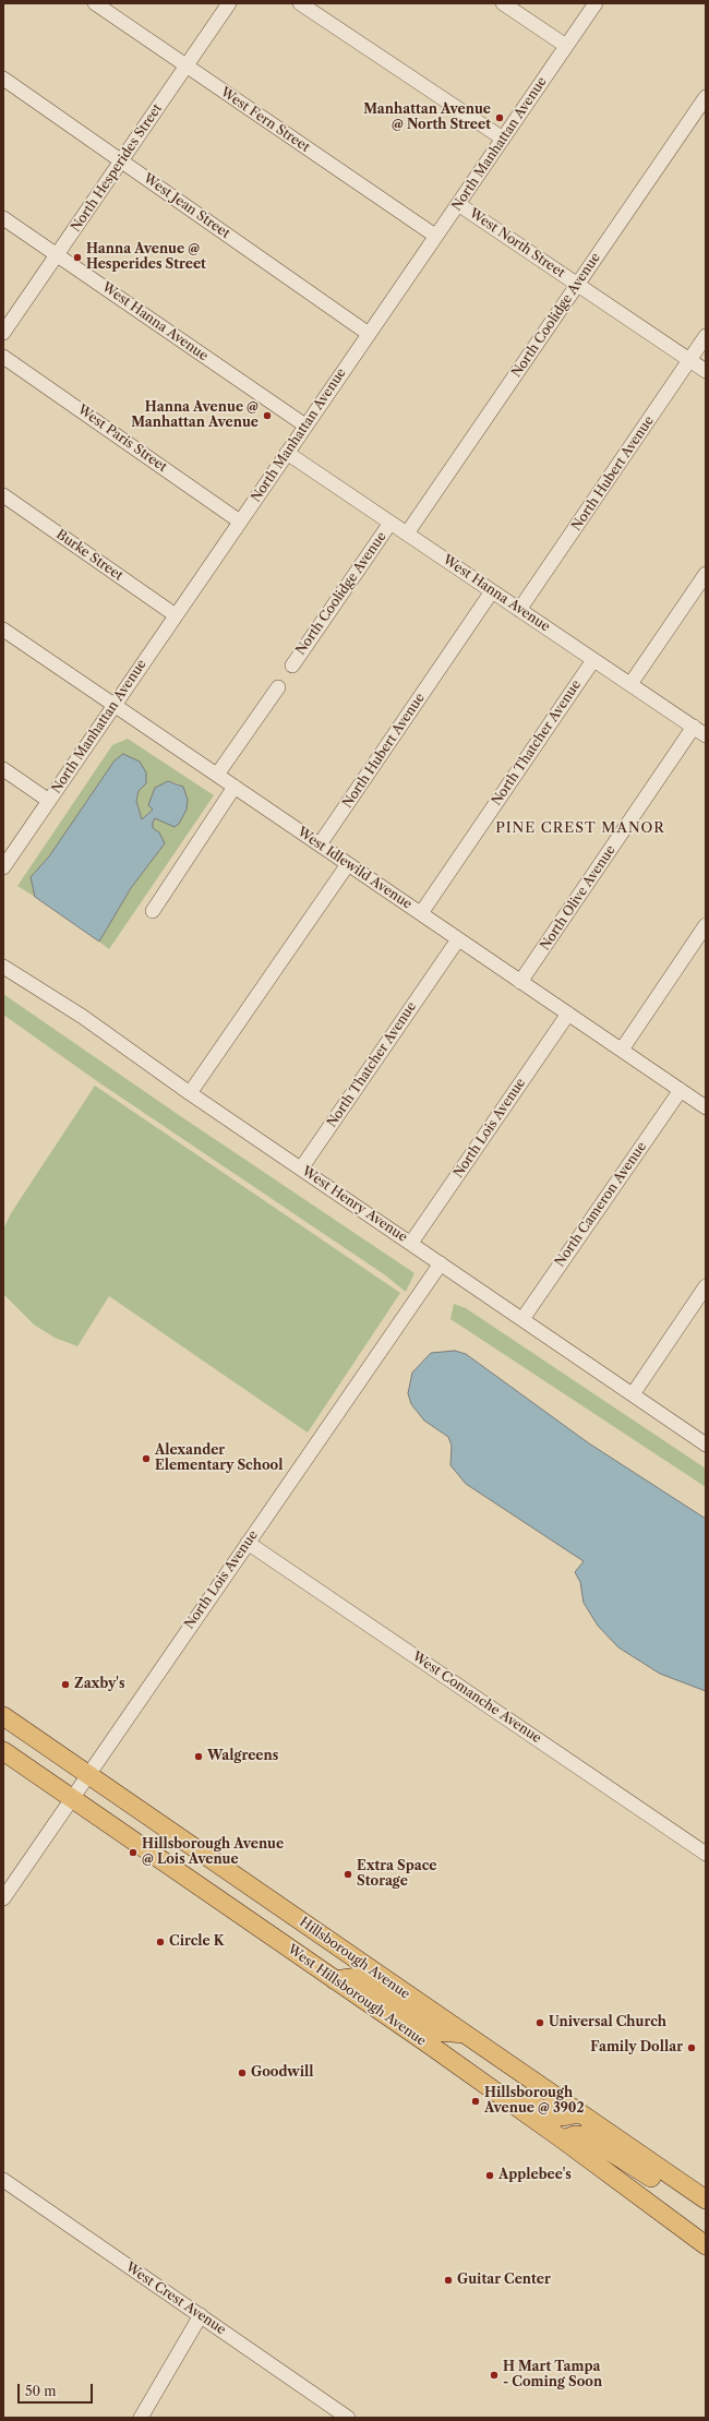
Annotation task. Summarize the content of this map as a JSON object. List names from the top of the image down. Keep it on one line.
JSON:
{"streets":{"main road":["Hillsborough Avenue","West Hillsborough Avenue"],"street":["West Fern Street","North Manhattan Avenue","North Hesperides Street","West Jean Street","West North Street","North Coolidge Avenue","West Hanna Avenue","West Paris Street","North Hubert Avenue","Burke Street","North Thatcher Avenue","West Idlewild Avenue","North Olive Avenue","North Lois Avenue","West Henry Avenue","North Cameron Avenue","West Comanche Avenue","West Crest Avenue"]},"crossings":[["West Fern Street","North Manhattan Avenue"],["West Fern Street","North Hesperides Street"],["North Manhattan Avenue","West Jean Street"],["North Manhattan Avenue","West North Street"],["North Manhattan Avenue","West Hanna Avenue"],["North Manhattan Avenue","West Paris Street"],["North Manhattan Avenue","Burke Street"],["North Manhattan Avenue","West Idlewild Avenue"],["North Hesperides Street","West Jean Street"],["North Hesperides Street","West Hanna Avenue"],["West North Street","North Coolidge Avenue"],["West North Street","North Hubert Avenue"],["North Coolidge Avenue","West Hanna Avenue"],["West Hanna Avenue","North Hubert Avenue"],["West Hanna Avenue","North Thatcher Avenue"],["West Hanna Avenue","North Olive Avenue"],["North Hubert Avenue","West Idlewild Avenue"],["North Thatcher Avenue","West Idlewild Avenue"],["North Thatcher Avenue","West Henry Avenue"],["West Idlewild Avenue","North Olive Avenue"],["West Idlewild Avenue","North Lois Avenue"],["West Idlewild Avenue","North Cameron Avenue"],["North Lois Avenue","West Henry Avenue"],["North Lois Avenue","West Comanche Avenue"],["North Lois Avenue","Hillsborough Avenue"],["North Lois Avenue","West Hillsborough Avenue"],["West Henry Avenue","North Cameron Avenue"]],"districts":["PINE CREST MANOR"],"places":["Manhattan Avenue @ North Street","Hanna Avenue @ Hesperides Street","Hanna Avenue @ Manhattan Avenue","Alexander Elementary School","Zaxby's","Walgreens","Hillsborough Avenue @ Lois Avenue","Extra Space Storage","Circle K","Universal Church","Family Dollar","Goodwill","Hillsborough Avenue @ 3902","Applebee's","Guitar Center","H Mart Tampa - Coming Soon"],"scale_bar":"50 m"}
